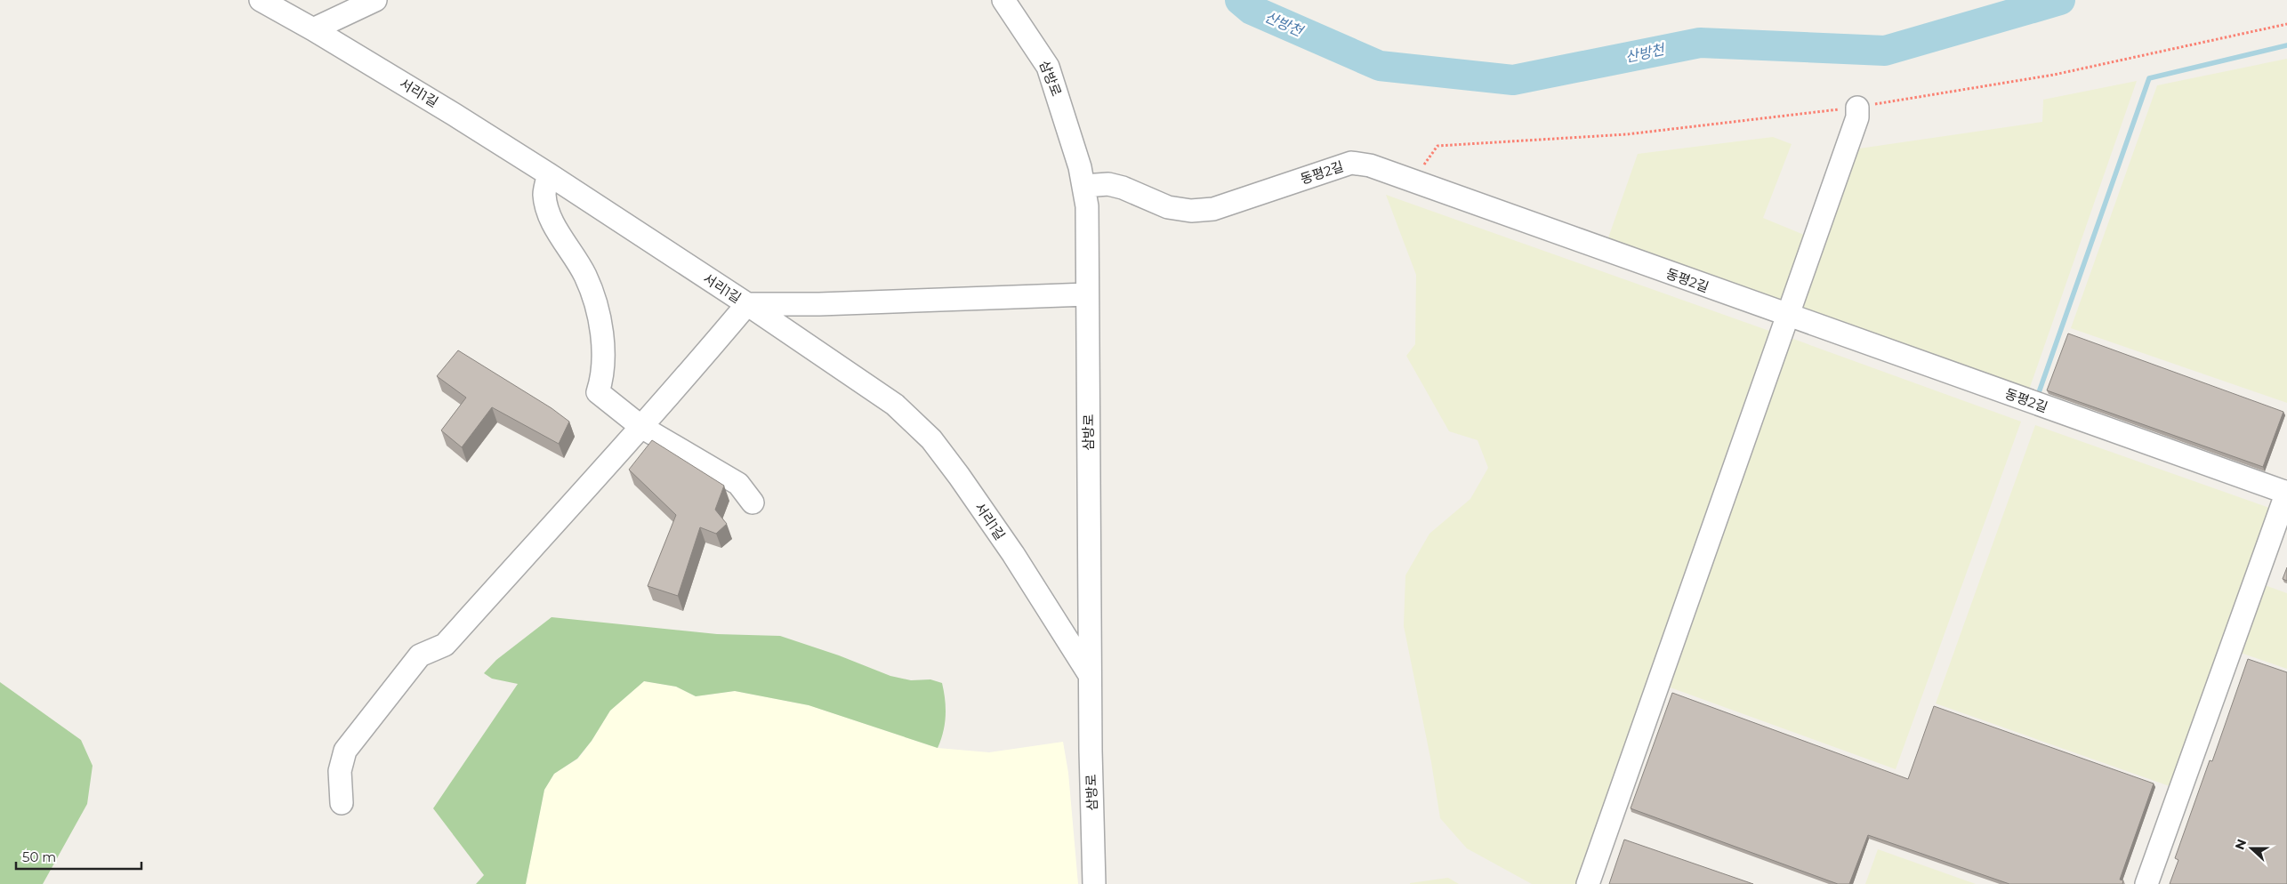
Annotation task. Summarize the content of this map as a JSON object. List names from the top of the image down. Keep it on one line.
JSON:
{"streets":{"street":["삼방로","서리1길","동평2길"]},"crossings":[["삼방로","서리1길"],["삼방로","동평2길"]],"water":["산방천"],"scale_bar":"50 m","north":"left"}
